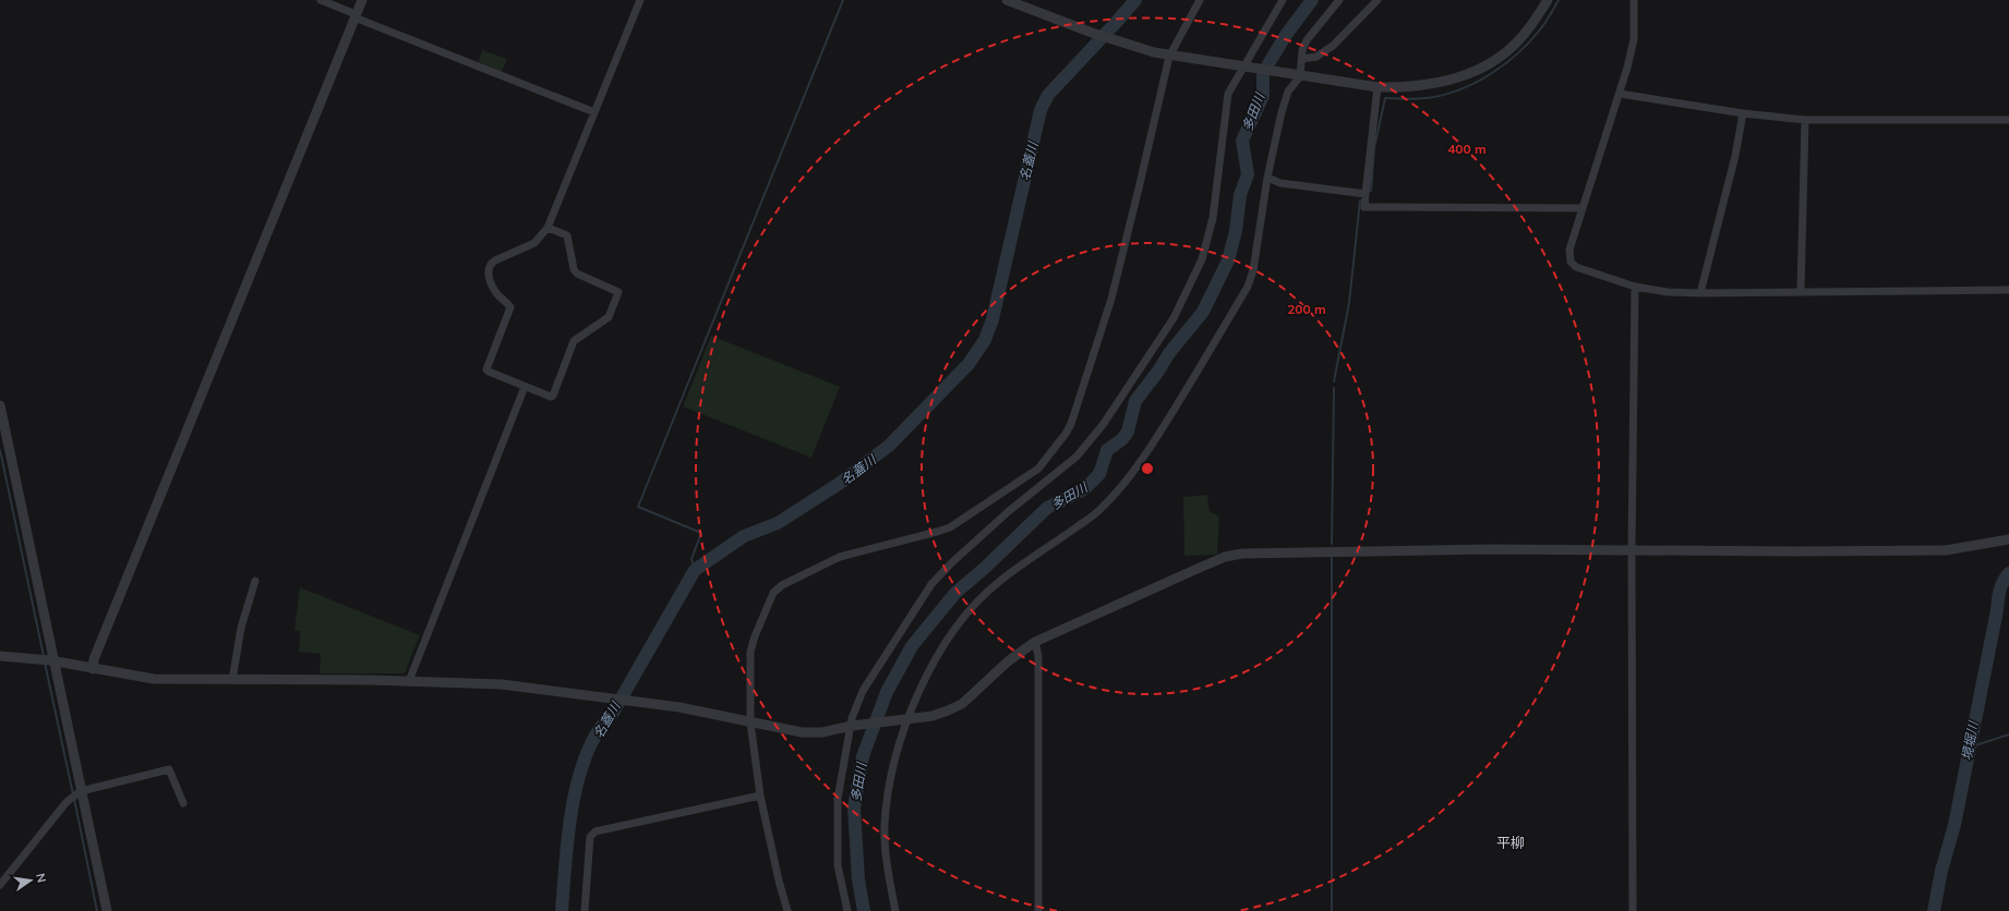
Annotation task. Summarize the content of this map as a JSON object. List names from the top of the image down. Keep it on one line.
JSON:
{"districts":["平柳"],"water":["多田川","名蓋川","境堀川"],"north":"right","rings":["400 m","200 m"]}
